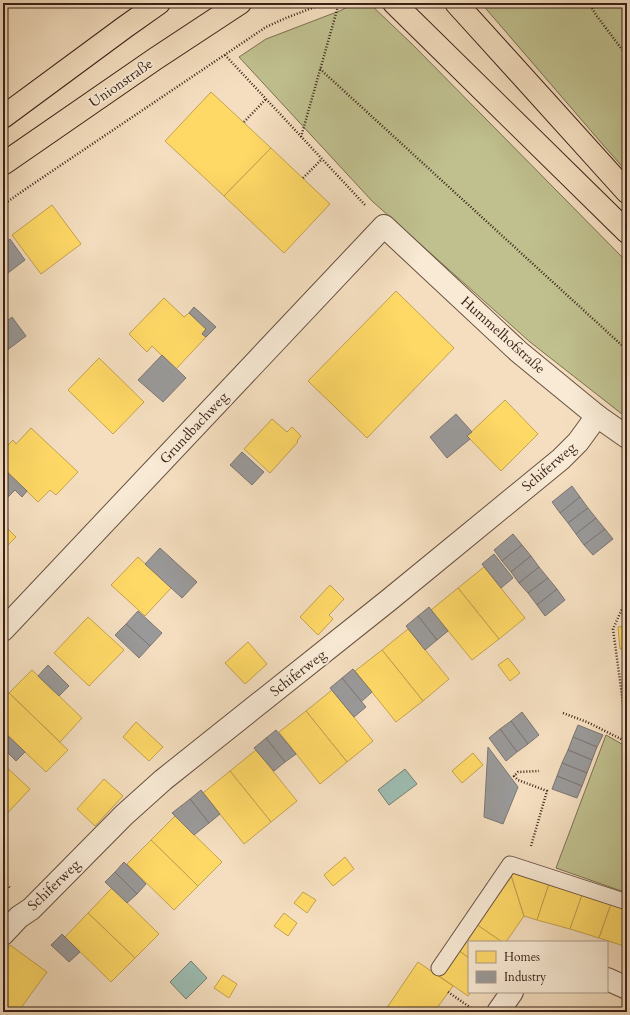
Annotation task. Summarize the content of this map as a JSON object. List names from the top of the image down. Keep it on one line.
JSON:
{"streets":{"main road":["Unionstraße"],"street":["Hummelhofstraße","Grundbachweg","Schiferweg"]},"crossings":[["Hummelhofstraße","Grundbachweg"],["Hummelhofstraße","Schiferweg"]],"legend":["Homes","Industry"]}
